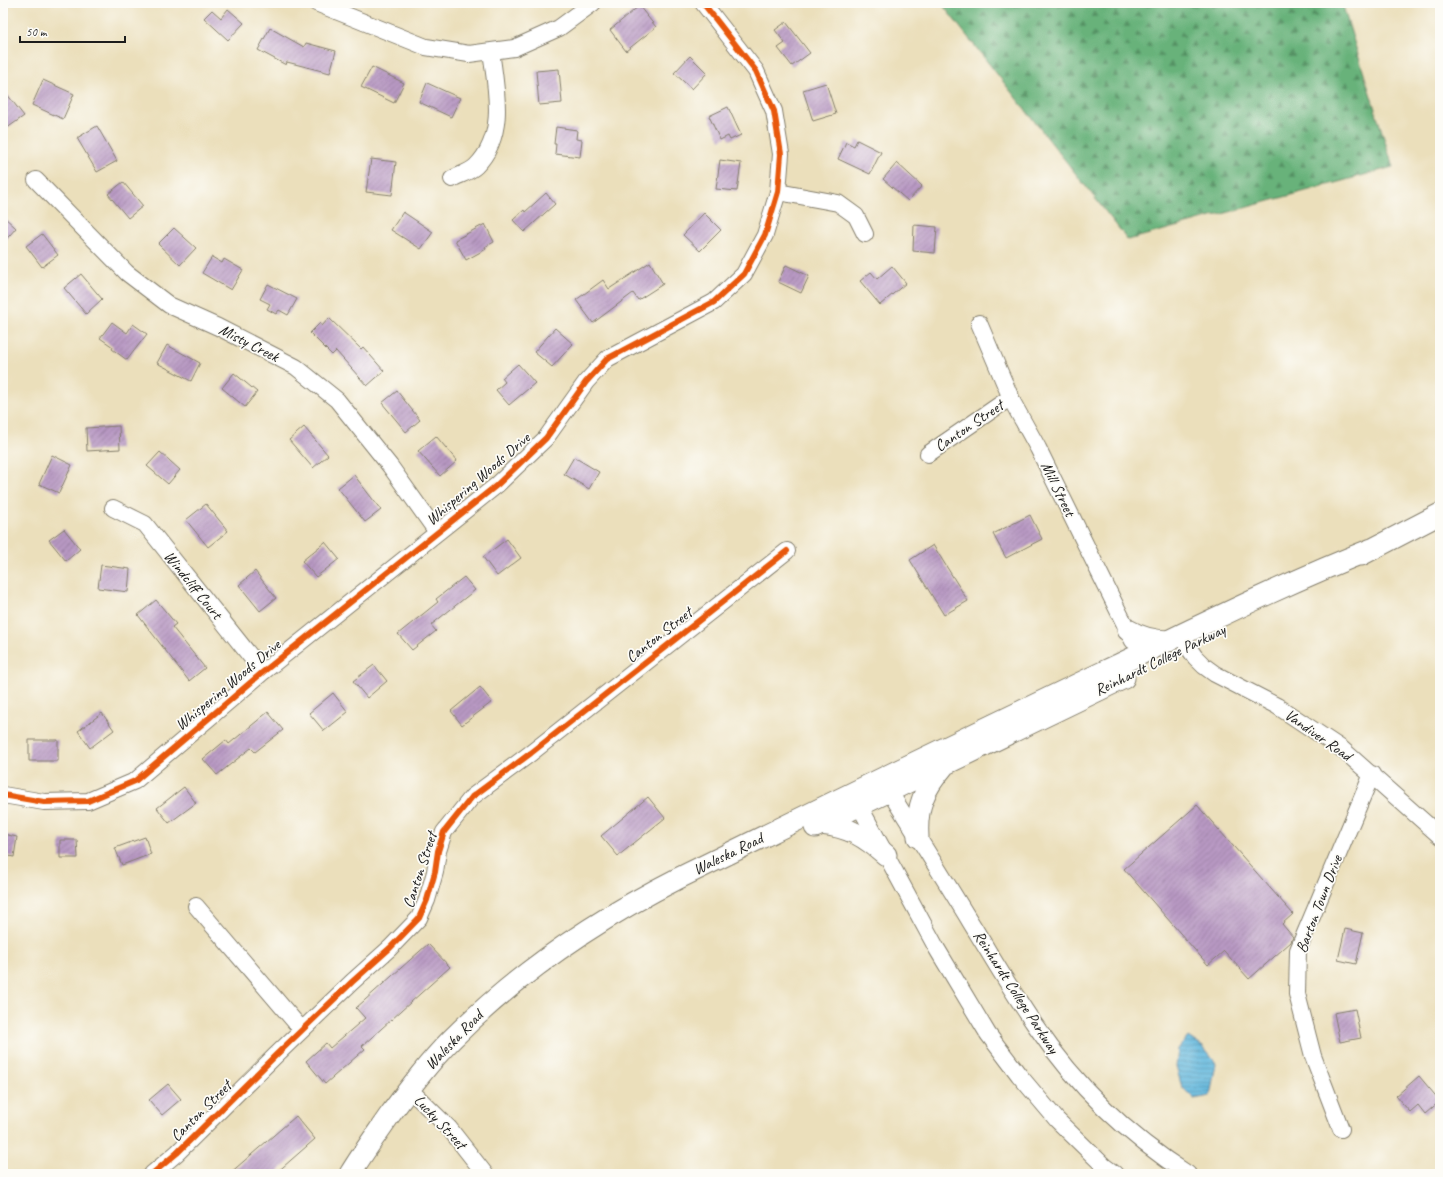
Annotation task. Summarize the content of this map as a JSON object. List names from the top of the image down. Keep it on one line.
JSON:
{"streets":{"main road":["Reinhardt College Parkway","Waleska Road"],"street":["Misty Creek","Canton Street","Whispering Woods Drive","Mill Street","Windcliff Court","Vandiver Road","Barton Town Drive","Lucky Street"]},"crossings":[["Misty Creek","Whispering Woods Drive"],["Canton Street","Mill Street"],["Whispering Woods Drive","Windcliff Court"],["Mill Street","Reinhardt College Parkway"],["Reinhardt College Parkway","Vandiver Road"],["Vandiver Road","Barton Town Drive"],["Waleska Road","Lucky Street"]],"scale_bar":"50 m"}
